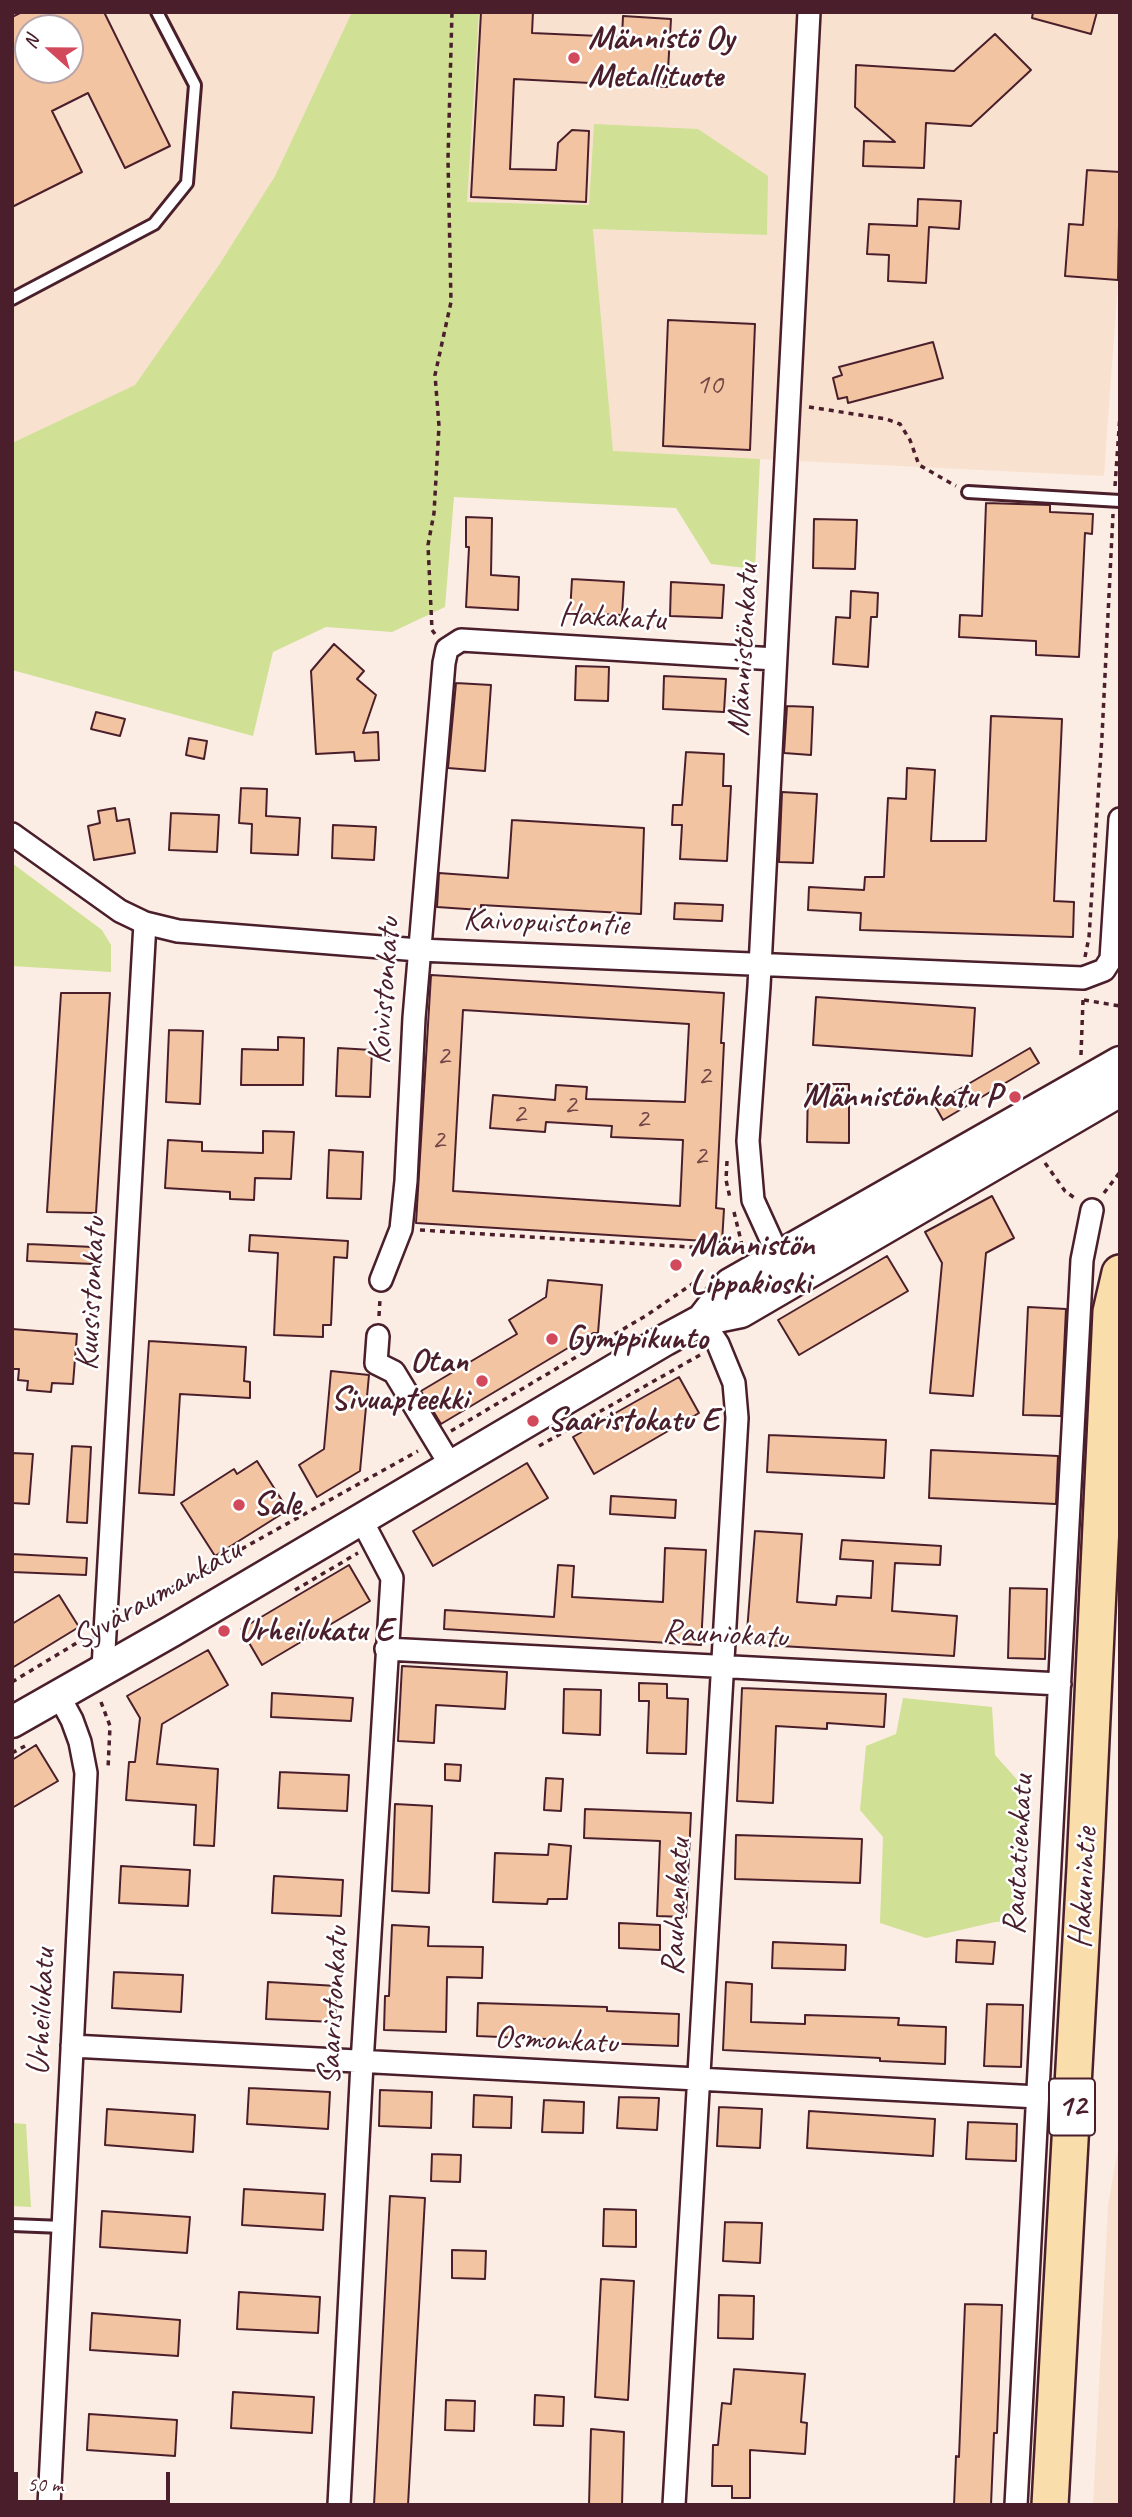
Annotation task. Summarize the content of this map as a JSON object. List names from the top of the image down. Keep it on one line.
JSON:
{"streets":{"highway":["Hakunintie","12"],"main road":["Syväraumankatu"],"street":["Hakakatu","Männistönkatu","Kaivopuistontie","Koivistonkatu","Kuusistonkatu","Rauniokatu","Rautatienkatu","Rauhankatu","Saaristonkatu","Urheilukatu","Osmonkatu"]},"crossings":[["Hakakatu","Männistönkatu"],["Hakakatu","Koivistonkatu"],["Männistönkatu","Kaivopuistontie"],["Männistönkatu","Syväraumankatu"],["Kaivopuistontie","Koivistonkatu"],["Kaivopuistontie","Kuusistonkatu"],["Kuusistonkatu","Syväraumankatu"],["Syväraumankatu","Rauhankatu"],["Syväraumankatu","Saaristonkatu"],["Syväraumankatu","Urheilukatu"],["Rauniokatu","Rautatienkatu"],["Rauniokatu","Rauhankatu"],["Rauniokatu","Saaristonkatu"],["Rautatienkatu","Osmonkatu"],["Rauhankatu","Osmonkatu"],["Saaristonkatu","Osmonkatu"],["Urheilukatu","Osmonkatu"]],"places":["Männistö Oy Metallituote","Männistönkatu P","Männistön Lippakioski","Gymppikunto","Otan Sivuapteekki","Saaristokatu E","Sale","Urheilukatu E"],"house_numbers":["10","2","2","2","2","2","2","2"],"scale_bar":"50 m","north":"left"}
